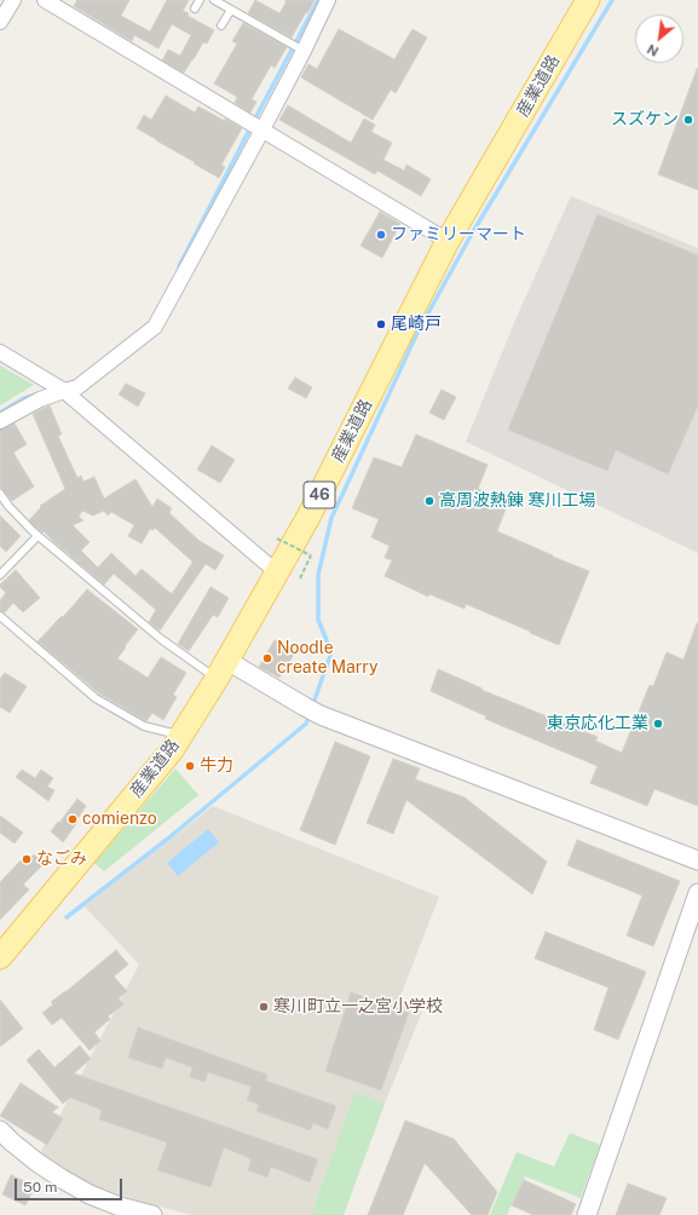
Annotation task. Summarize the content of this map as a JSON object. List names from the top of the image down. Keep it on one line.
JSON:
{"streets":{"main road":["産業道路","46"]},"places":["スズケン","ファミリーマート","尾崎戸","高周波熱錬 寒川工場","Noodle create Marry","東京応化工業","牛力","comienzo","なごみ","寒川町立一之宮小学校"],"scale_bar":"50 m","north":"bottom left"}
